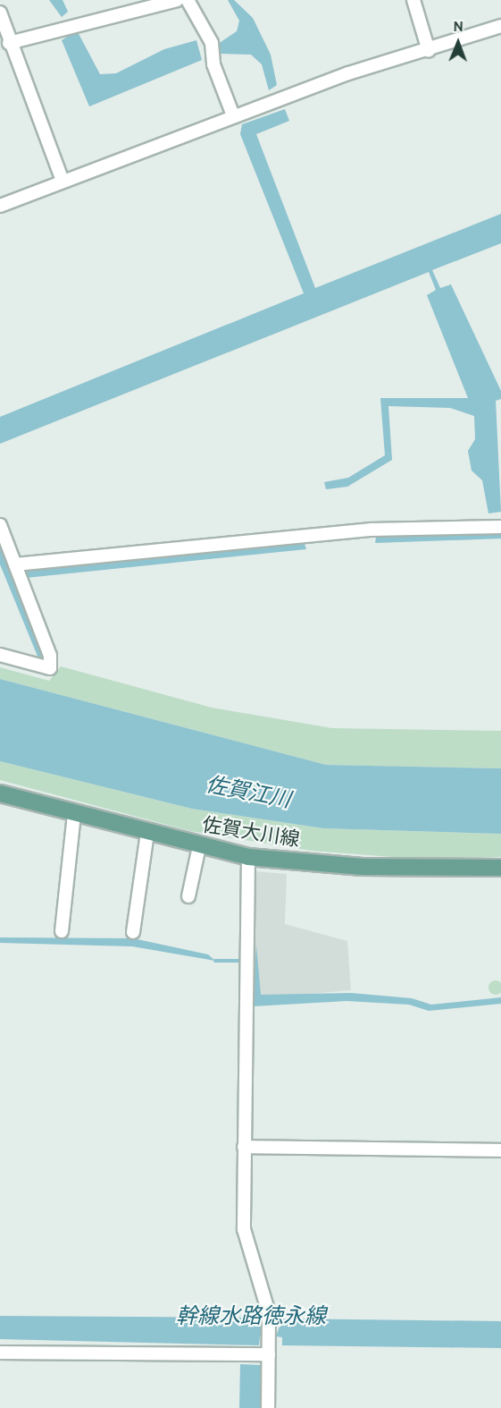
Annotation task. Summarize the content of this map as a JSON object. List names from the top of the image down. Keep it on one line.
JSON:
{"streets":{"main road":["佐賀大川線"]},"water":["佐賀江川","幹線水路徳永線"],"north":"top"}
